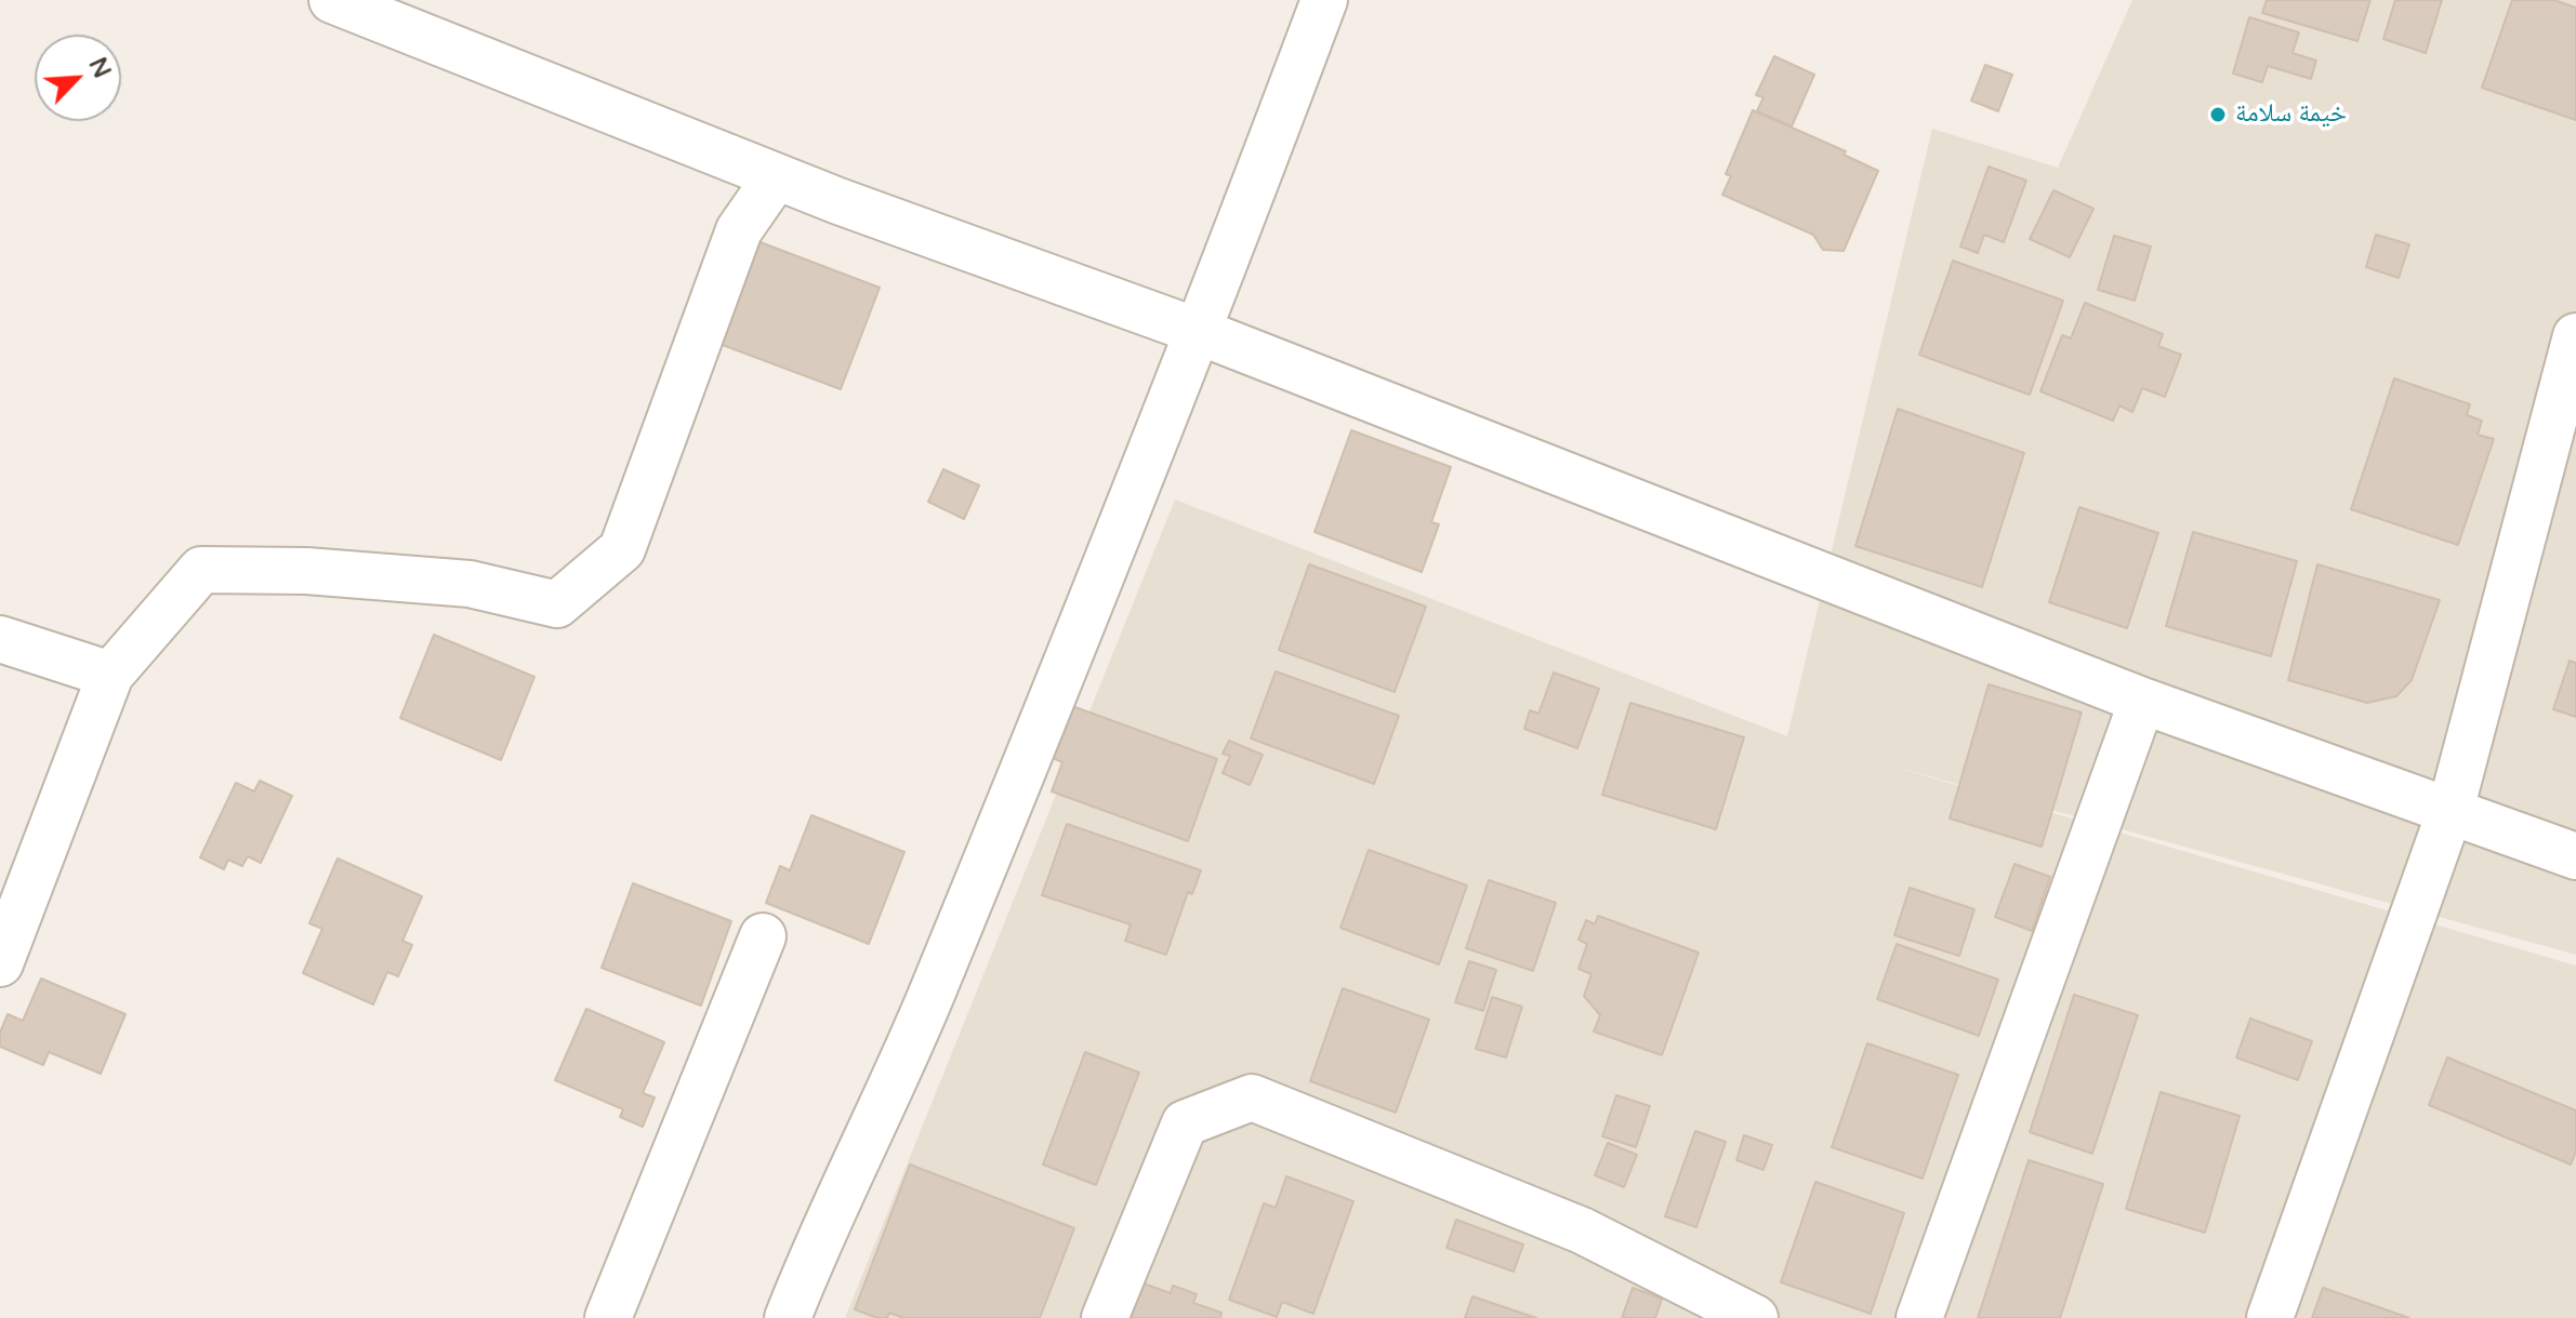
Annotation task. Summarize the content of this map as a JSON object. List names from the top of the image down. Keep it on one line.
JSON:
{"places":["خيمة سلامة"],"north":"top right"}
